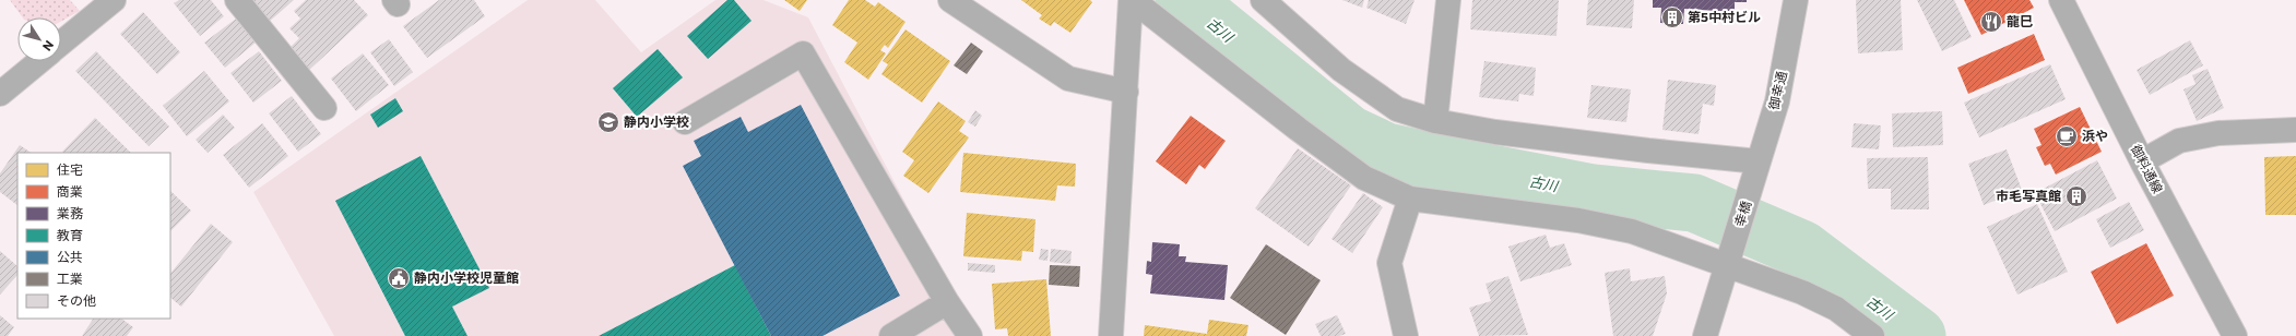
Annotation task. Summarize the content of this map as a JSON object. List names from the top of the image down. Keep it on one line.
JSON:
{"streets":{"street":["御幸通","御料通線","幸橋"]},"crossings":[["御幸通","幸橋"]],"water":["古川"],"places":{"building":["第5中村ビル","市毛写真館"],"restaurant":["龍巳"],"school or university":["静内小学校"],"cafe":["浜や"],"public building":["静内小学校児童館"]},"legend":["住宅","商業","業務","教育","公共","工業","その他"],"north":"bottom right"}
